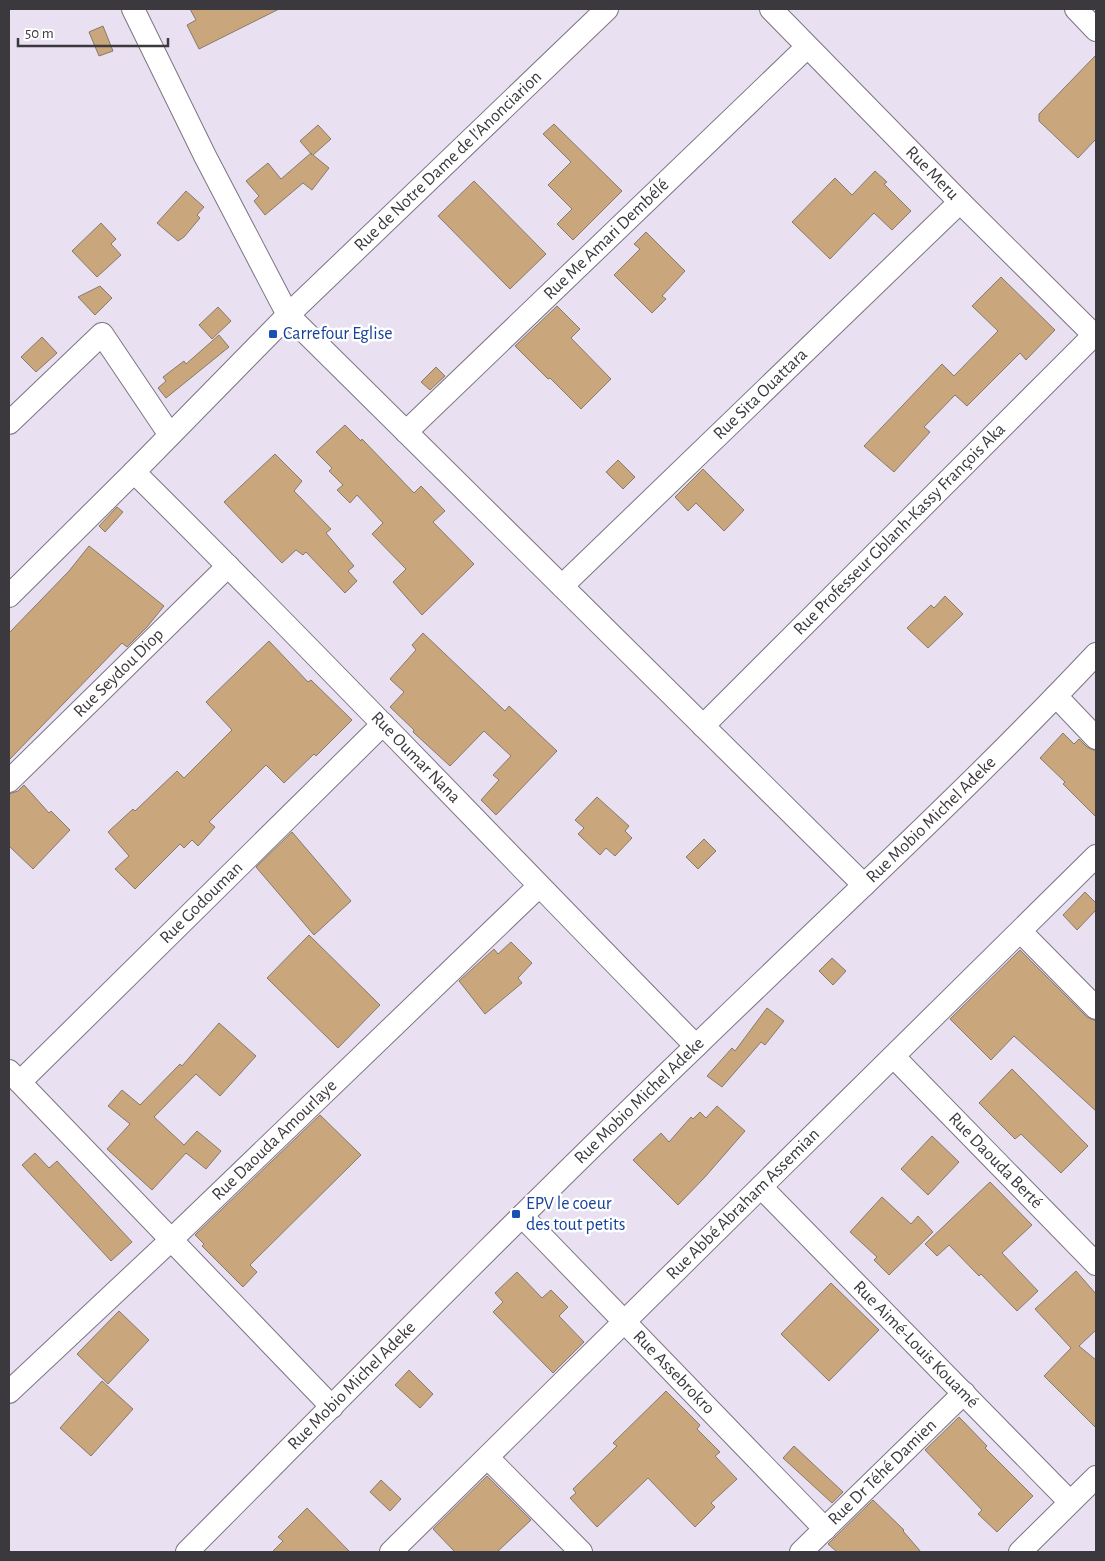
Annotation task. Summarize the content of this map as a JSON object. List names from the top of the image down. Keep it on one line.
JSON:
{"streets":{"street":["Rue de Notre Dame de l'Anonciarion","Rue Meru","Rue Me Amari Dembélé","Rue Sita Ouattara","Rue Professeur Gblanh-Kassy François Aka","Rue Seydou Diop","Rue Oumar Nana","Rue Mobio Michel Adeke","Rue Godouman","Rue Daouda Amourlaye","Rue Daouda Berté","Rue Abbé Abraham Assemian","Rue Aimé-Louis Kouamé","Rue Assebrokro","Rue Dr Téhé Damien"]},"crossings":[["Rue de Notre Dame de l'Anonciarion","Rue Oumar Nana"],["Rue Meru","Rue Me Amari Dembélé"],["Rue Meru","Rue Sita Ouattara"],["Rue Meru","Rue Professeur Gblanh-Kassy François Aka"],["Rue Seydou Diop","Rue Oumar Nana"],["Rue Oumar Nana","Rue Mobio Michel Adeke"],["Rue Oumar Nana","Rue Godouman"],["Rue Oumar Nana","Rue Daouda Amourlaye"],["Rue Mobio Michel Adeke","Rue Assebrokro"],["Rue Daouda Berté","Rue Abbé Abraham Assemian"],["Rue Abbé Abraham Assemian","Rue Aimé-Louis Kouamé"],["Rue Abbé Abraham Assemian","Rue Assebrokro"],["Rue Aimé-Louis Kouamé","Rue Dr Téhé Damien"],["Rue Assebrokro","Rue Dr Téhé Damien"]],"places":{"transit":["Carrefour Eglise","EPV le coeur des tout petits"]},"scale_bar":"50 m"}
